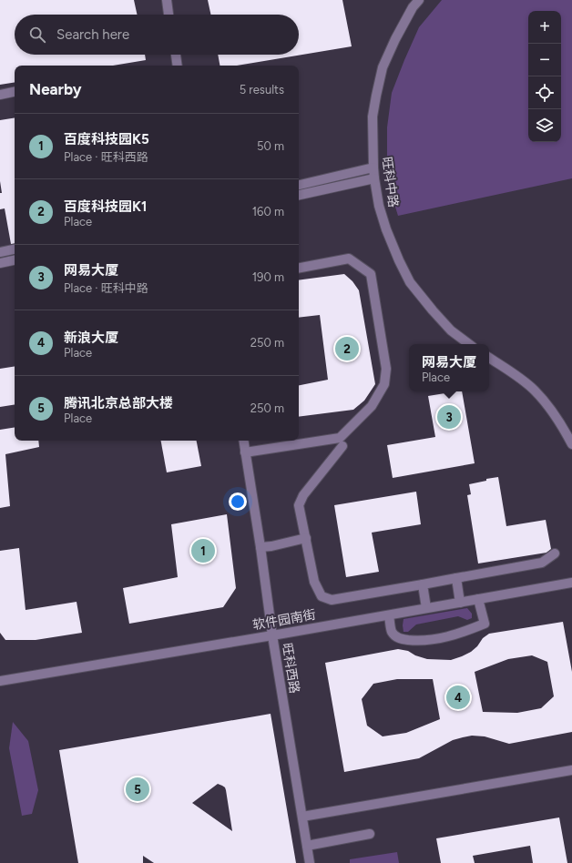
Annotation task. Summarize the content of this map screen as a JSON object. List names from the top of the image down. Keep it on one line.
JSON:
{"streets":{"street":["旺科中路","软件园南街","旺科西路"]},"crossings":[["软件园南街","旺科西路"]],"page":{"map_buttons":["+","−"],"search":"Search here","heading":["Nearby","5 results"],"list":[{"mark":"1","name":"百度科技园K5","note":"Place · 旺科西路","value":"50 m"},{"mark":"2","name":"百度科技园K1","note":"Place","value":"160 m"},{"mark":"3","name":"网易大厦","note":"Place · 旺科中路","value":"190 m"},{"mark":"4","name":"新浪大厦","note":"Place","value":"250 m"},{"mark":"5","name":"腾讯北京总部大楼","note":"Place","value":"250 m"}],"pins":["2","3","1","4","5"],"popup":["网易大厦","Place"]}}
